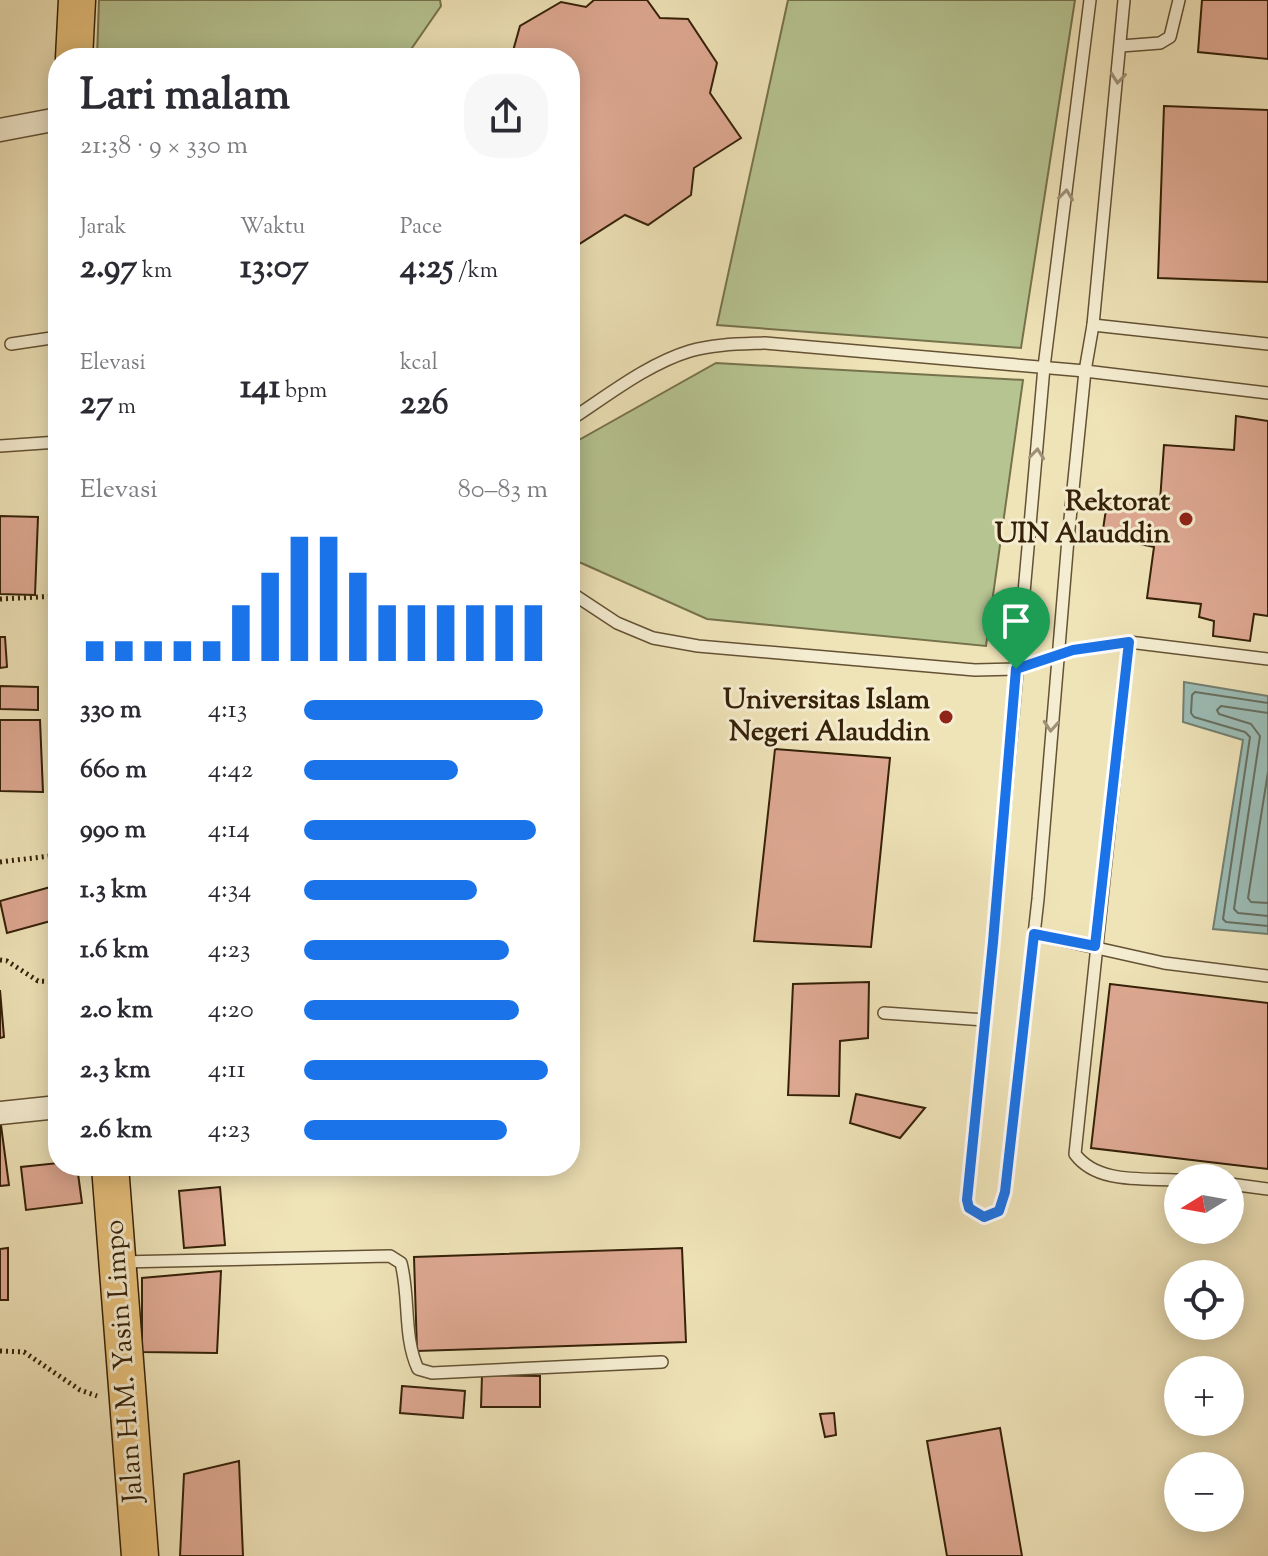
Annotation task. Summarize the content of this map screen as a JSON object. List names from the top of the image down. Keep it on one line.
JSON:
{"streets":{"main road":["Jalan H.M. Yasin Limpo"]},"places":["Rektorat UIN Alauddin","Universitas Islam Negeri Alauddin"],"north":"left","page":{"heading":["Lari malam","21:38 · 9 × 330 m"],"stats":[["Jarak","2.97 km"],["Waktu","13:07"],["Pace","4:25 /km"],["Elevasi","27 m"],["141 bpm"],["kcal","226"]],"chart":["Elevasi","80–83 m"],"list":[{"name":"330 m","note":"4:13"},{"name":"660 m","note":"4:42"},{"name":"990 m","note":"4:14"},{"name":"1.3 km","note":"4:34"},{"name":"1.6 km","note":"4:23"},{"name":"2.0 km","note":"4:20"},{"name":"2.3 km","note":"4:11"},{"name":"2.6 km","note":"4:23"}],"map_buttons":["+","−"]}}
